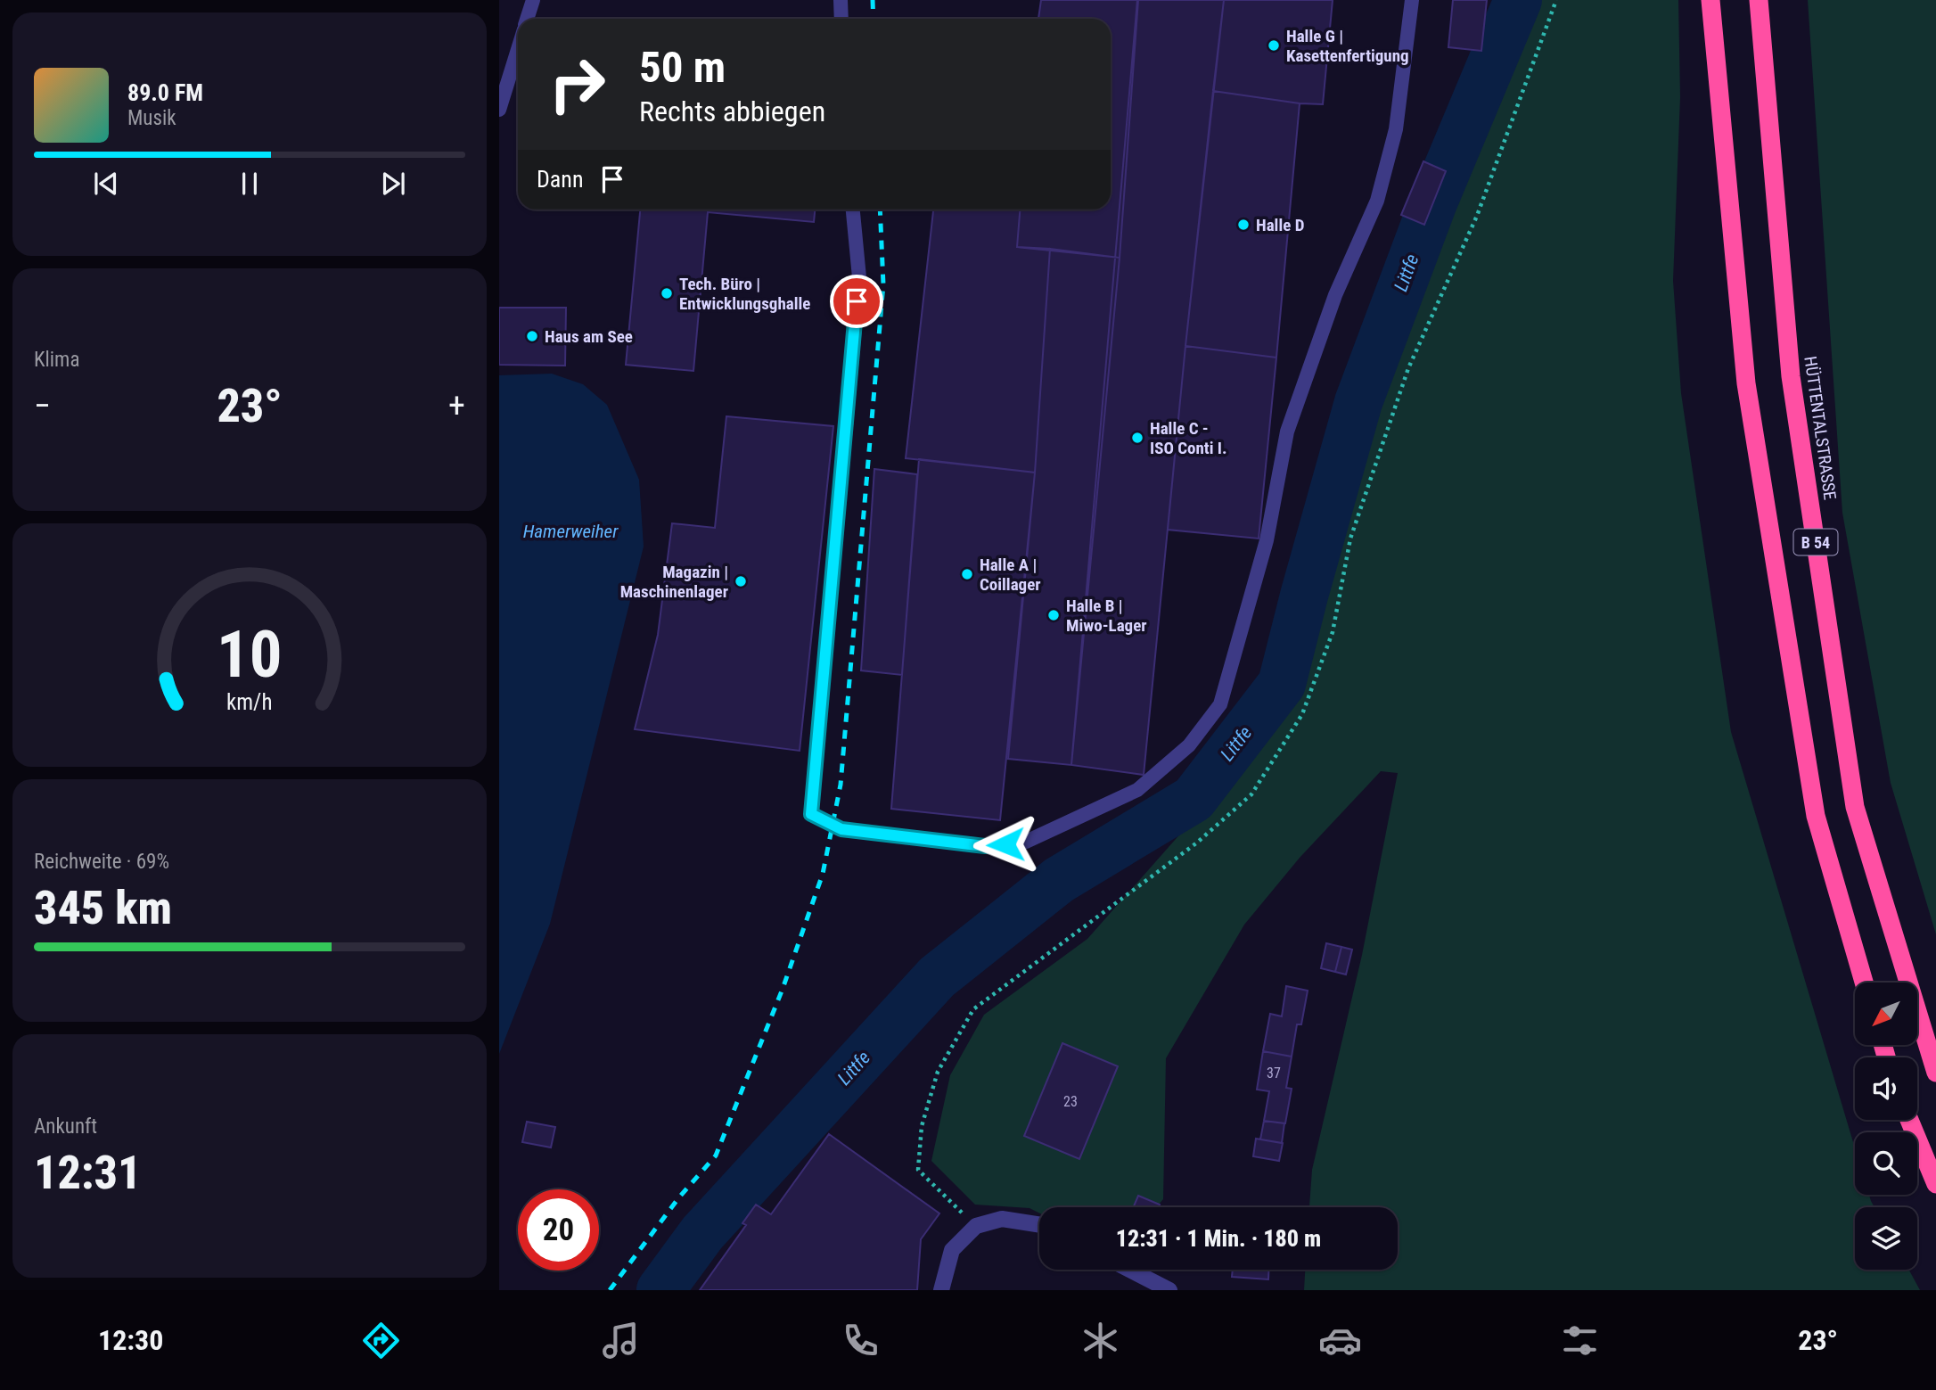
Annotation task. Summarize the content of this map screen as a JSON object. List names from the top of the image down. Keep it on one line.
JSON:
{"streets":{"highway":["HÜTTENTALSTRASSE","B 54"]},"water":["Littfe","Hamerweiher"],"places":["Halle G | Kasettenfertigung","Halle D","Tech. Büro | Entwicklungsghalle","Haus am See","Halle C - ISO Conti I.","Halle A | Coillager","Magazin | Maschinenlager","Halle B | Miwo-Lager"],"house_numbers":["37","23"],"north":"bottom left","page":{"turn":["50 m","Rechts abbiegen"],"song":["89.0 FM","Musik"],"then":"Dann","tile":["Klima",["Reichweite · 69%","345 km"],["Ankunft","12:31"]],"heat":["−","23°","+"],"limit":"20","trip":"12:31 · 1 Min. · 180 m","tabs":["12:30","23°"],"gauge":["10","km/h"]}}
